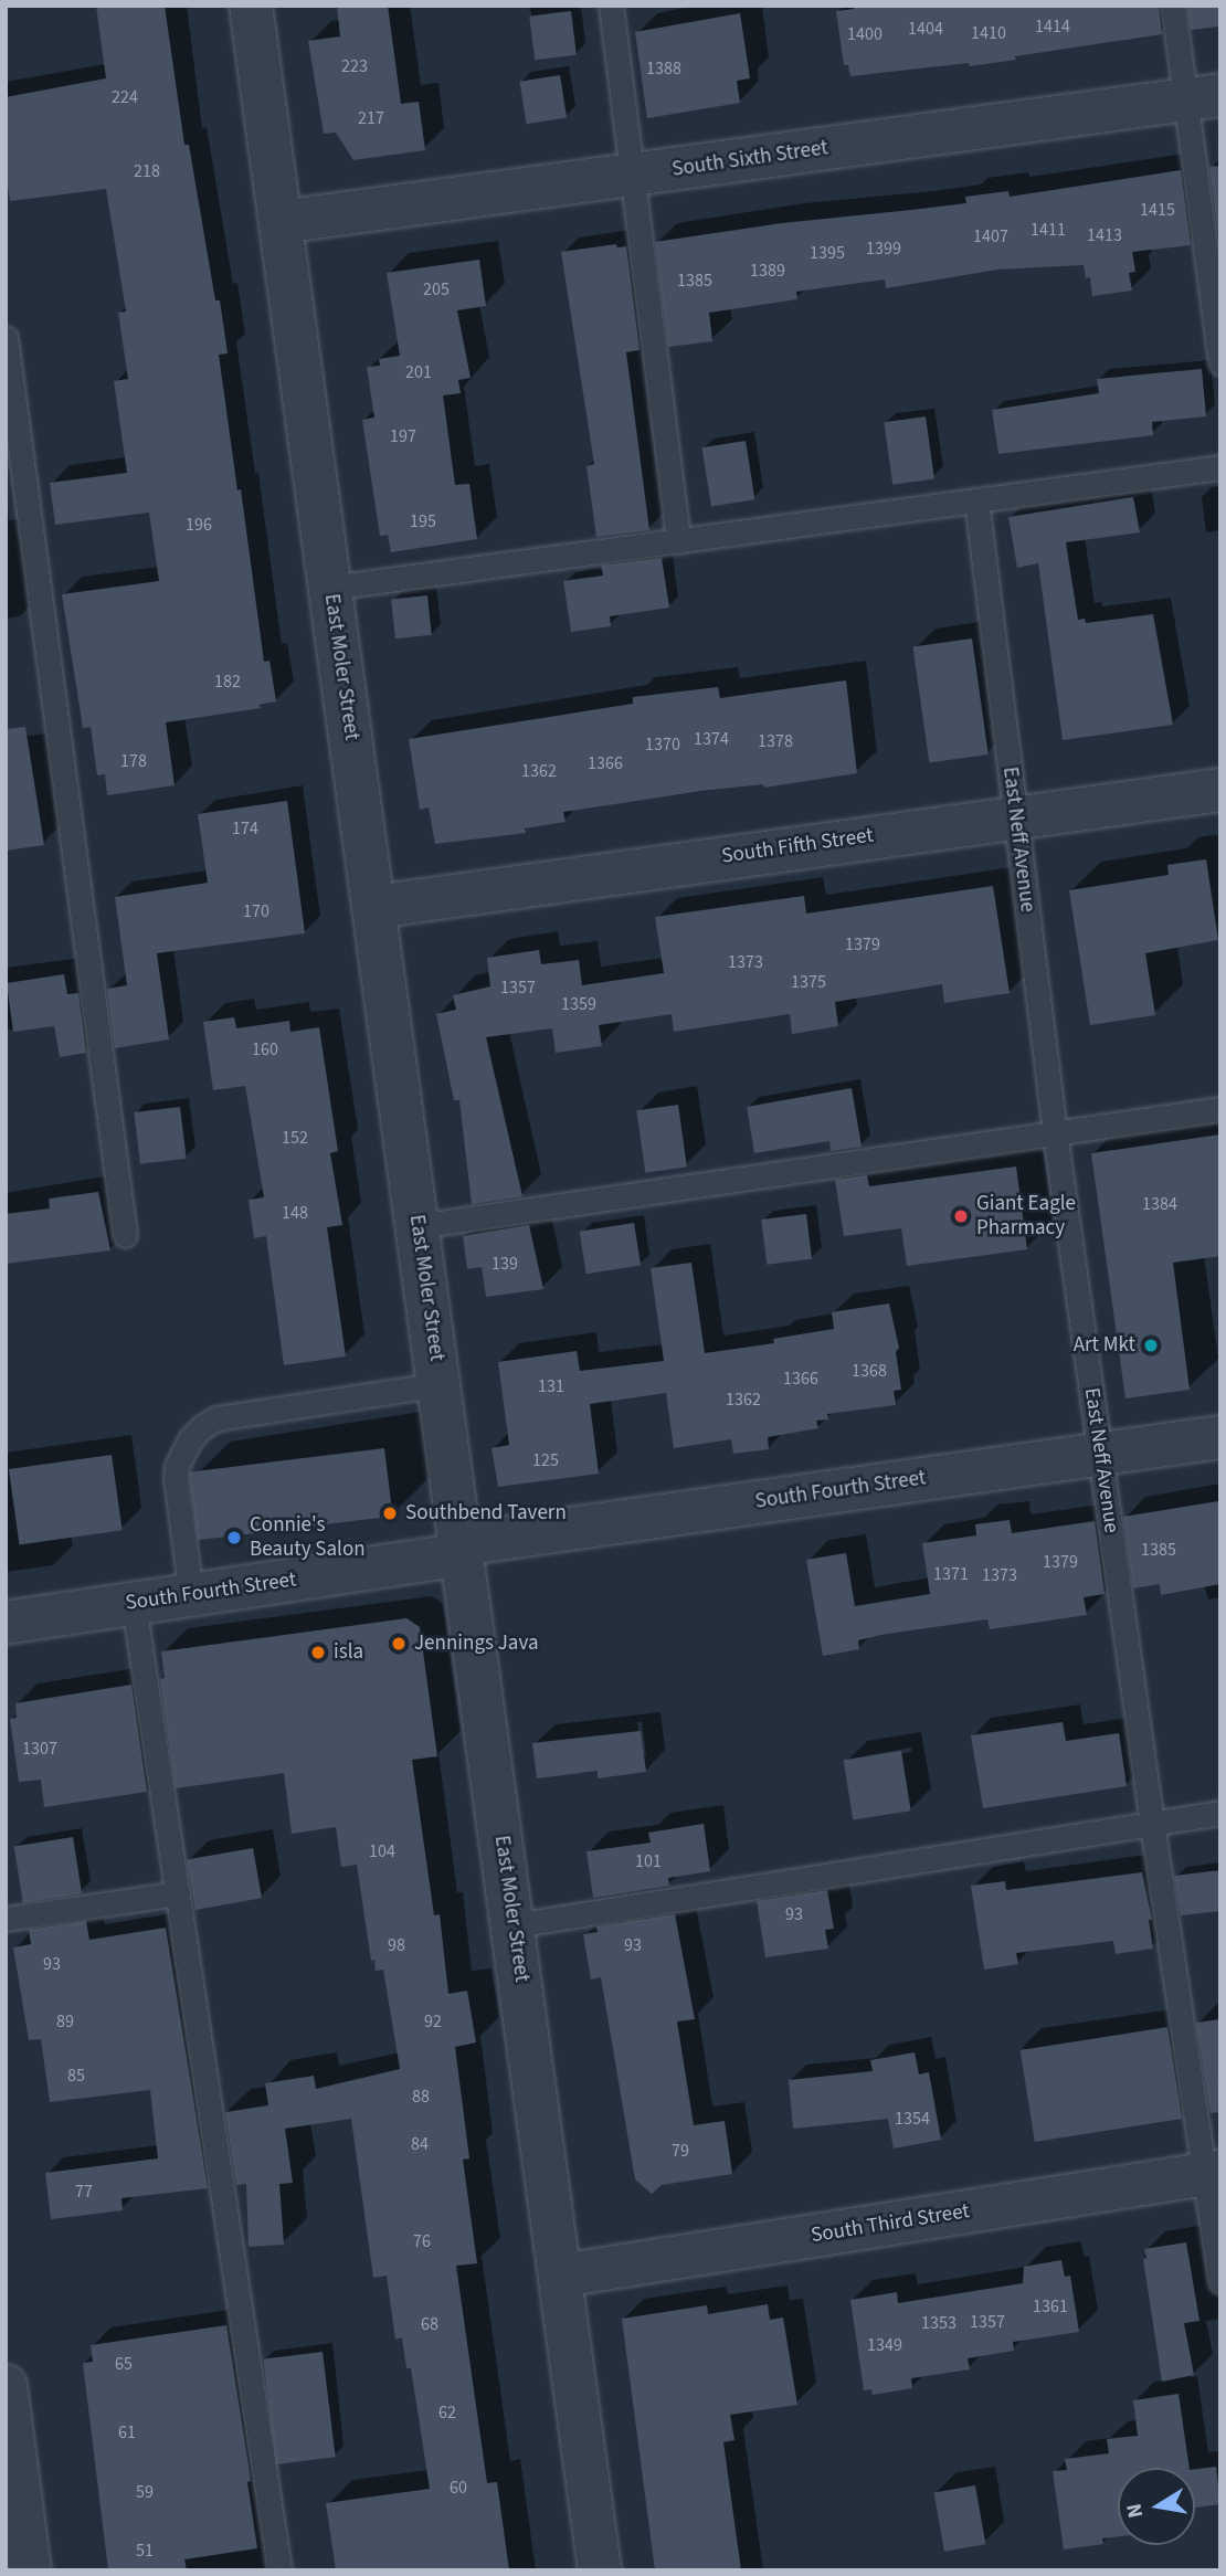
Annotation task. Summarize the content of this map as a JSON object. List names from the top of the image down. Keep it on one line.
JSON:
{"streets":{"street":["South Sixth Street","East Moler Street","South Fifth Street","South Fourth Street","South Third Street"],"lane":["East Neff Avenue"]},"crossings":[["South Sixth Street","East Moler Street"],["East Moler Street","South Fifth Street"],["East Moler Street","South Fourth Street"],["East Moler Street","South Third Street"],["East Neff Avenue","South Fifth Street"],["East Neff Avenue","South Fourth Street"],["East Neff Avenue","South Third Street"]],"places":["Giant Eagle Pharmacy","Art Mkt","Southbend Tavern","Connie's Beauty Salon","Jennings Java","isla"],"house_numbers":["1414","1404","1410","1400","223","1388","224","217","218","1415","1411","1413","1407","1399","1395","1389","1385","205","201","197","195","196","182","1374","1378","1370","178","1366","1362","174","170","1379","1373","1375","1357","1359","160","152","1384","148","139","1368","1366","131","1362","125","1385","1379","1371","1373","1307","104","101","93","98","93","93","89","92","85","88","1354","84","79","77","76","1361","1357","1353","68","1349","65","62","61","60","59","51"],"north":"left"}
